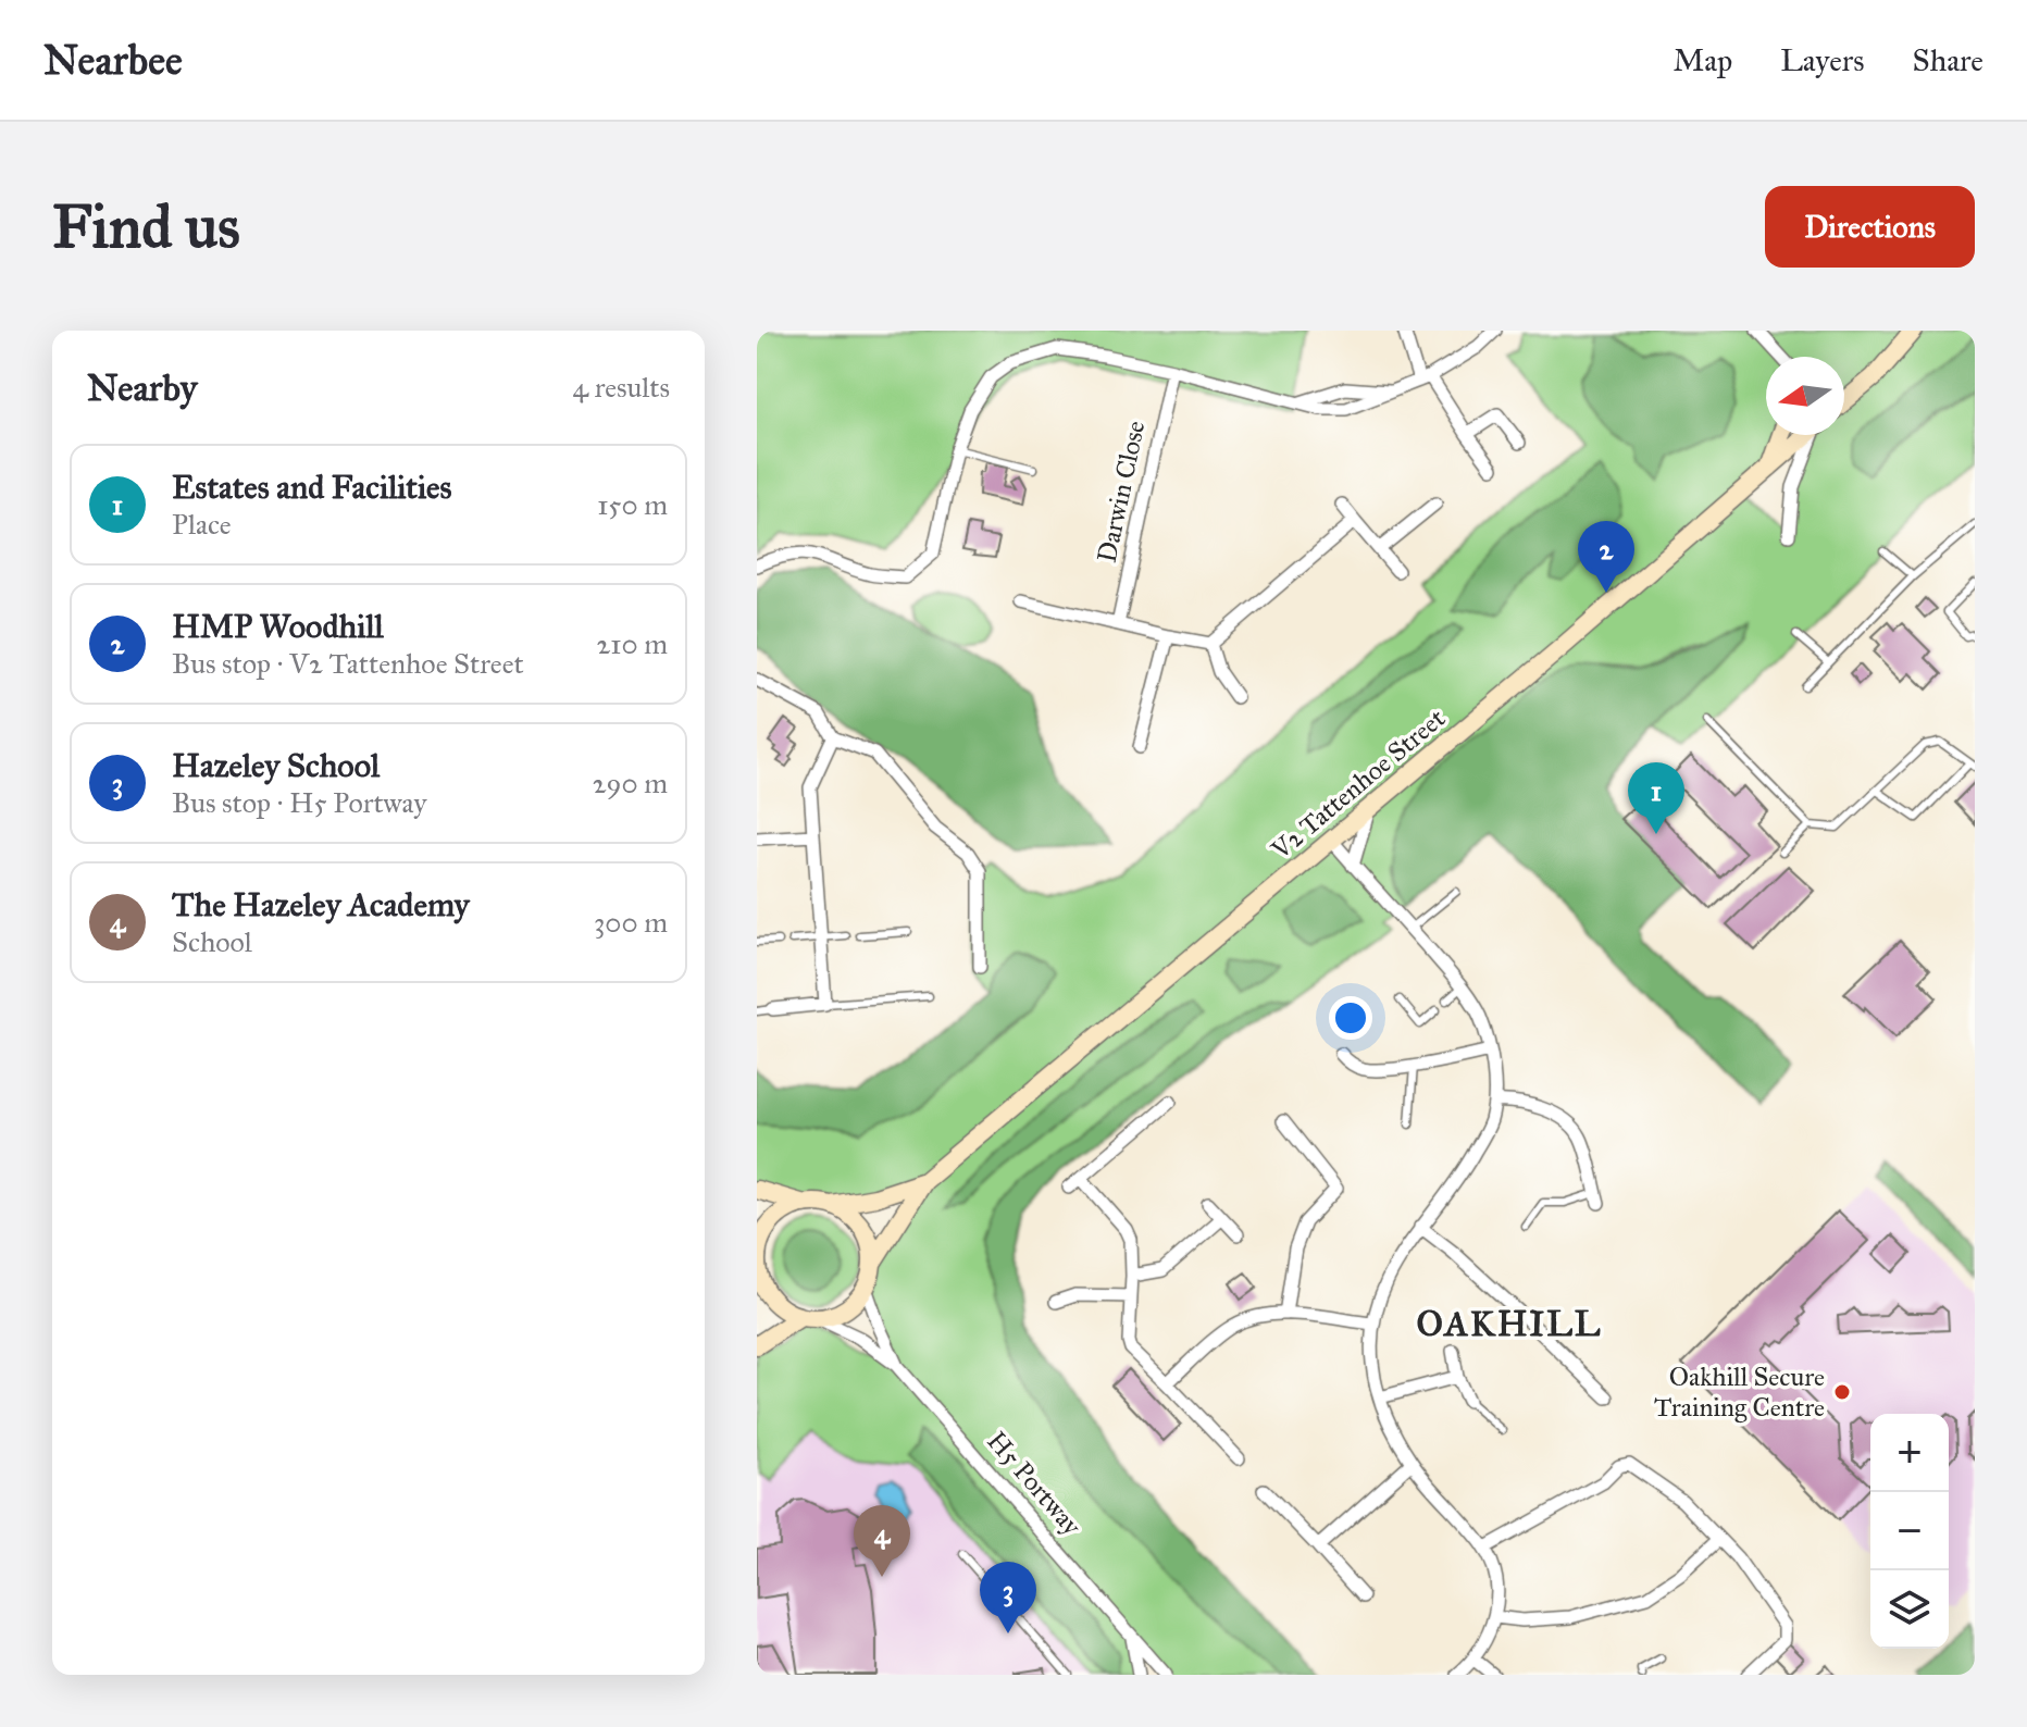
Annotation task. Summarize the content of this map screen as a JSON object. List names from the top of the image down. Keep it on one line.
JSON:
{"streets":{"street":["Darwin Close","V2 Tattenhoe Street","H5 Portway"]},"crossings":[["V2 Tattenhoe Street","H5 Portway"]],"districts":["OAKHILL"],"places":["Oakhill Secure Training Centre"],"north":"left","page":{"header":"Nearbee","nav":["Map","Layers","Share"],"buttons":"Directions","title":"Find us","heading":["Nearby","4 results"],"list":[{"mark":"1","name":"Estates and Facilities","note":"Place","value":"150 m"},{"mark":"2","name":"HMP Woodhill","note":"Bus stop · V2 Tattenhoe Street","value":"210 m"},{"mark":"3","name":"Hazeley School","note":"Bus stop · H5 Portway","value":"290 m"},{"mark":"4","name":"The Hazeley Academy","note":"School","value":"300 m"}],"pins":["2","1","4","3"],"map_buttons":["+","−"]}}
